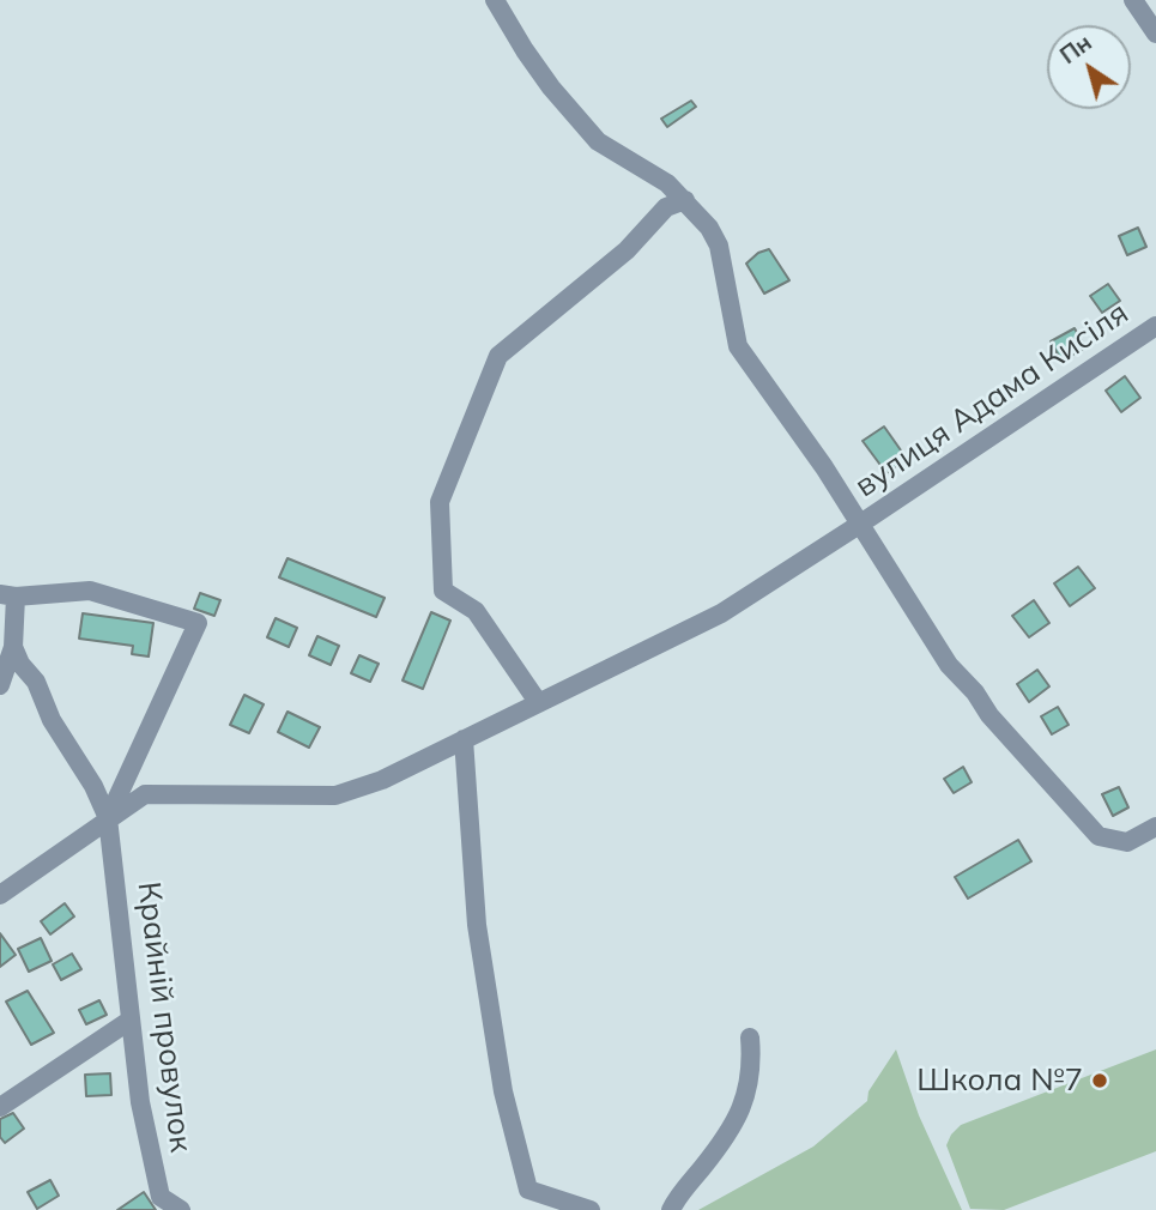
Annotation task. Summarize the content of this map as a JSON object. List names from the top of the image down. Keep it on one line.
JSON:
{"streets":{"street":["вулиця Адама Кисіля","Крайній провулок"]},"crossings":[["вулиця Адама Кисіля","Крайній провулок"]],"places":["Школа №7"],"north":"top left"}
